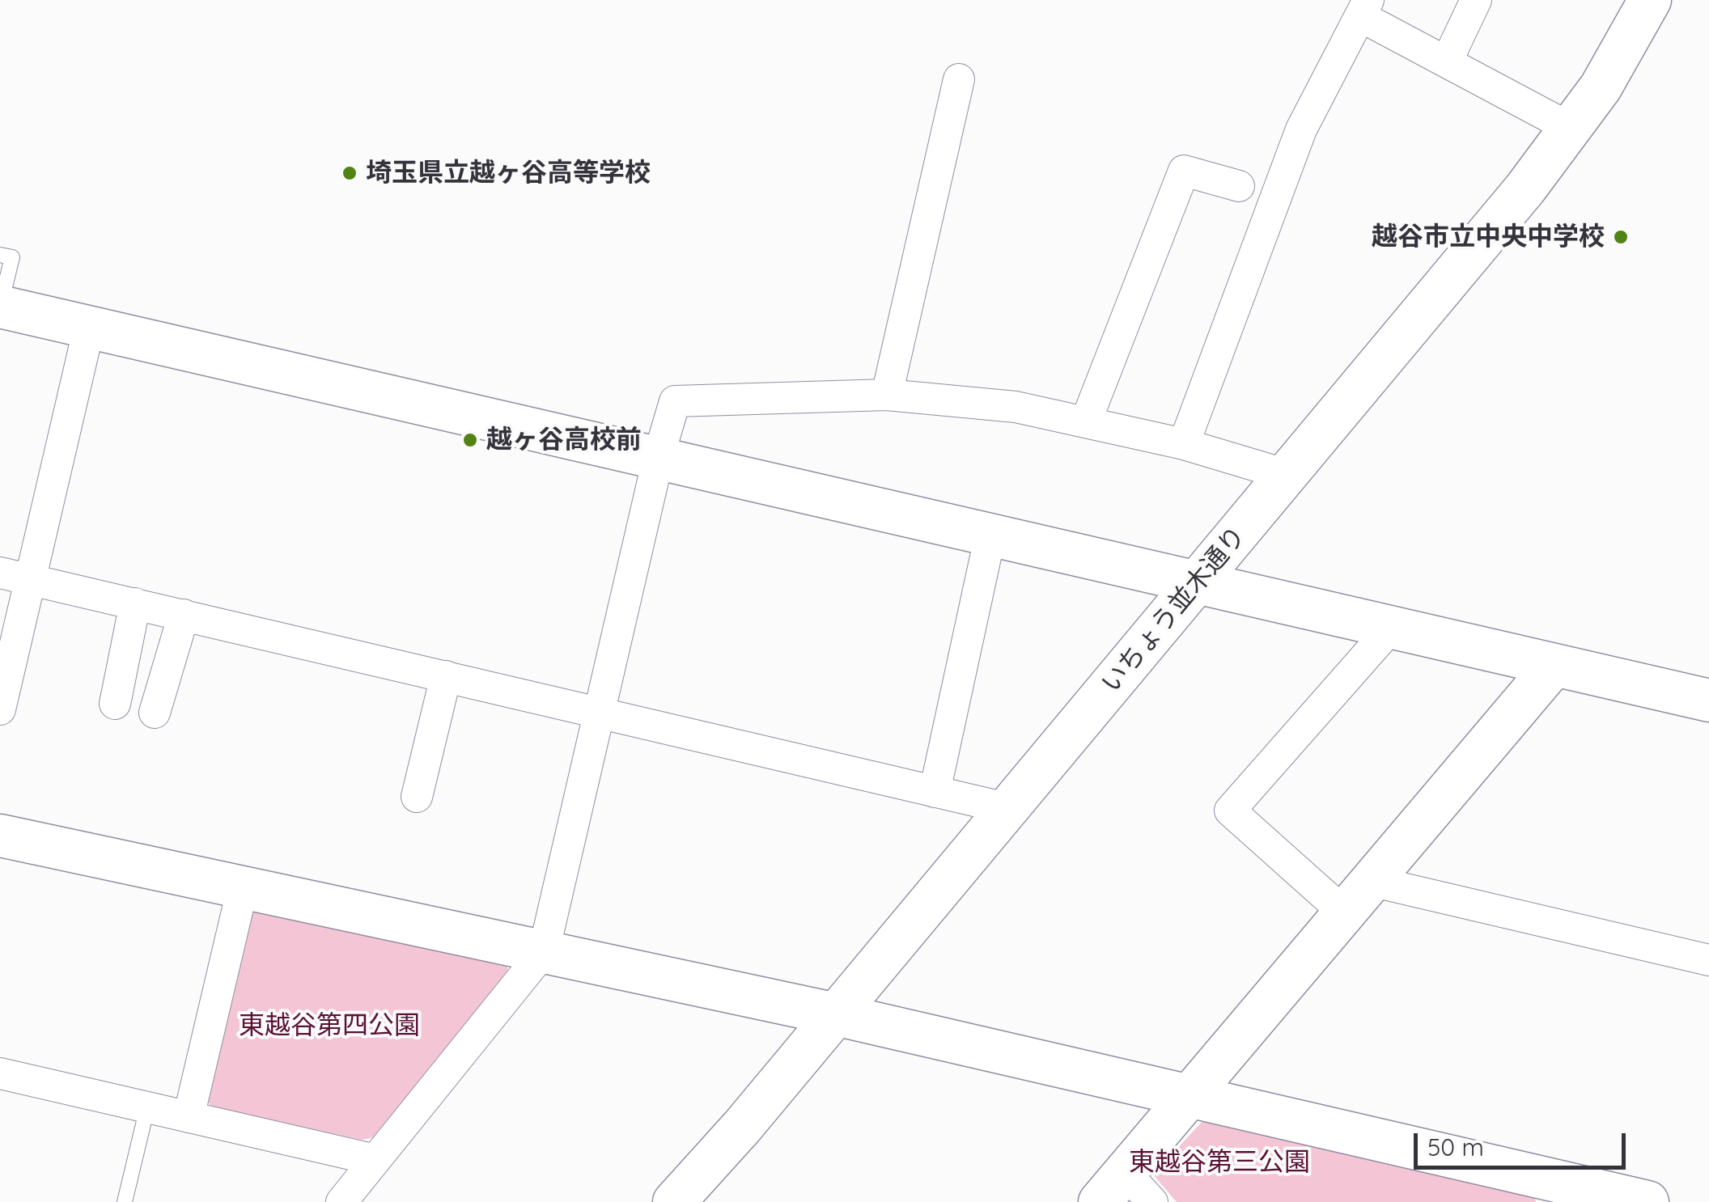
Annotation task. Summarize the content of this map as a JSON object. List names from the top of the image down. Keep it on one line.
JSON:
{"streets":{"street":["いちょう並木通り"]},"parks":["東越谷第四公園","東越谷第三公園"],"places":["埼玉県立越ヶ谷高等学校","越谷市立中央中学校","越ヶ谷高校前"],"scale_bar":"50 m"}
